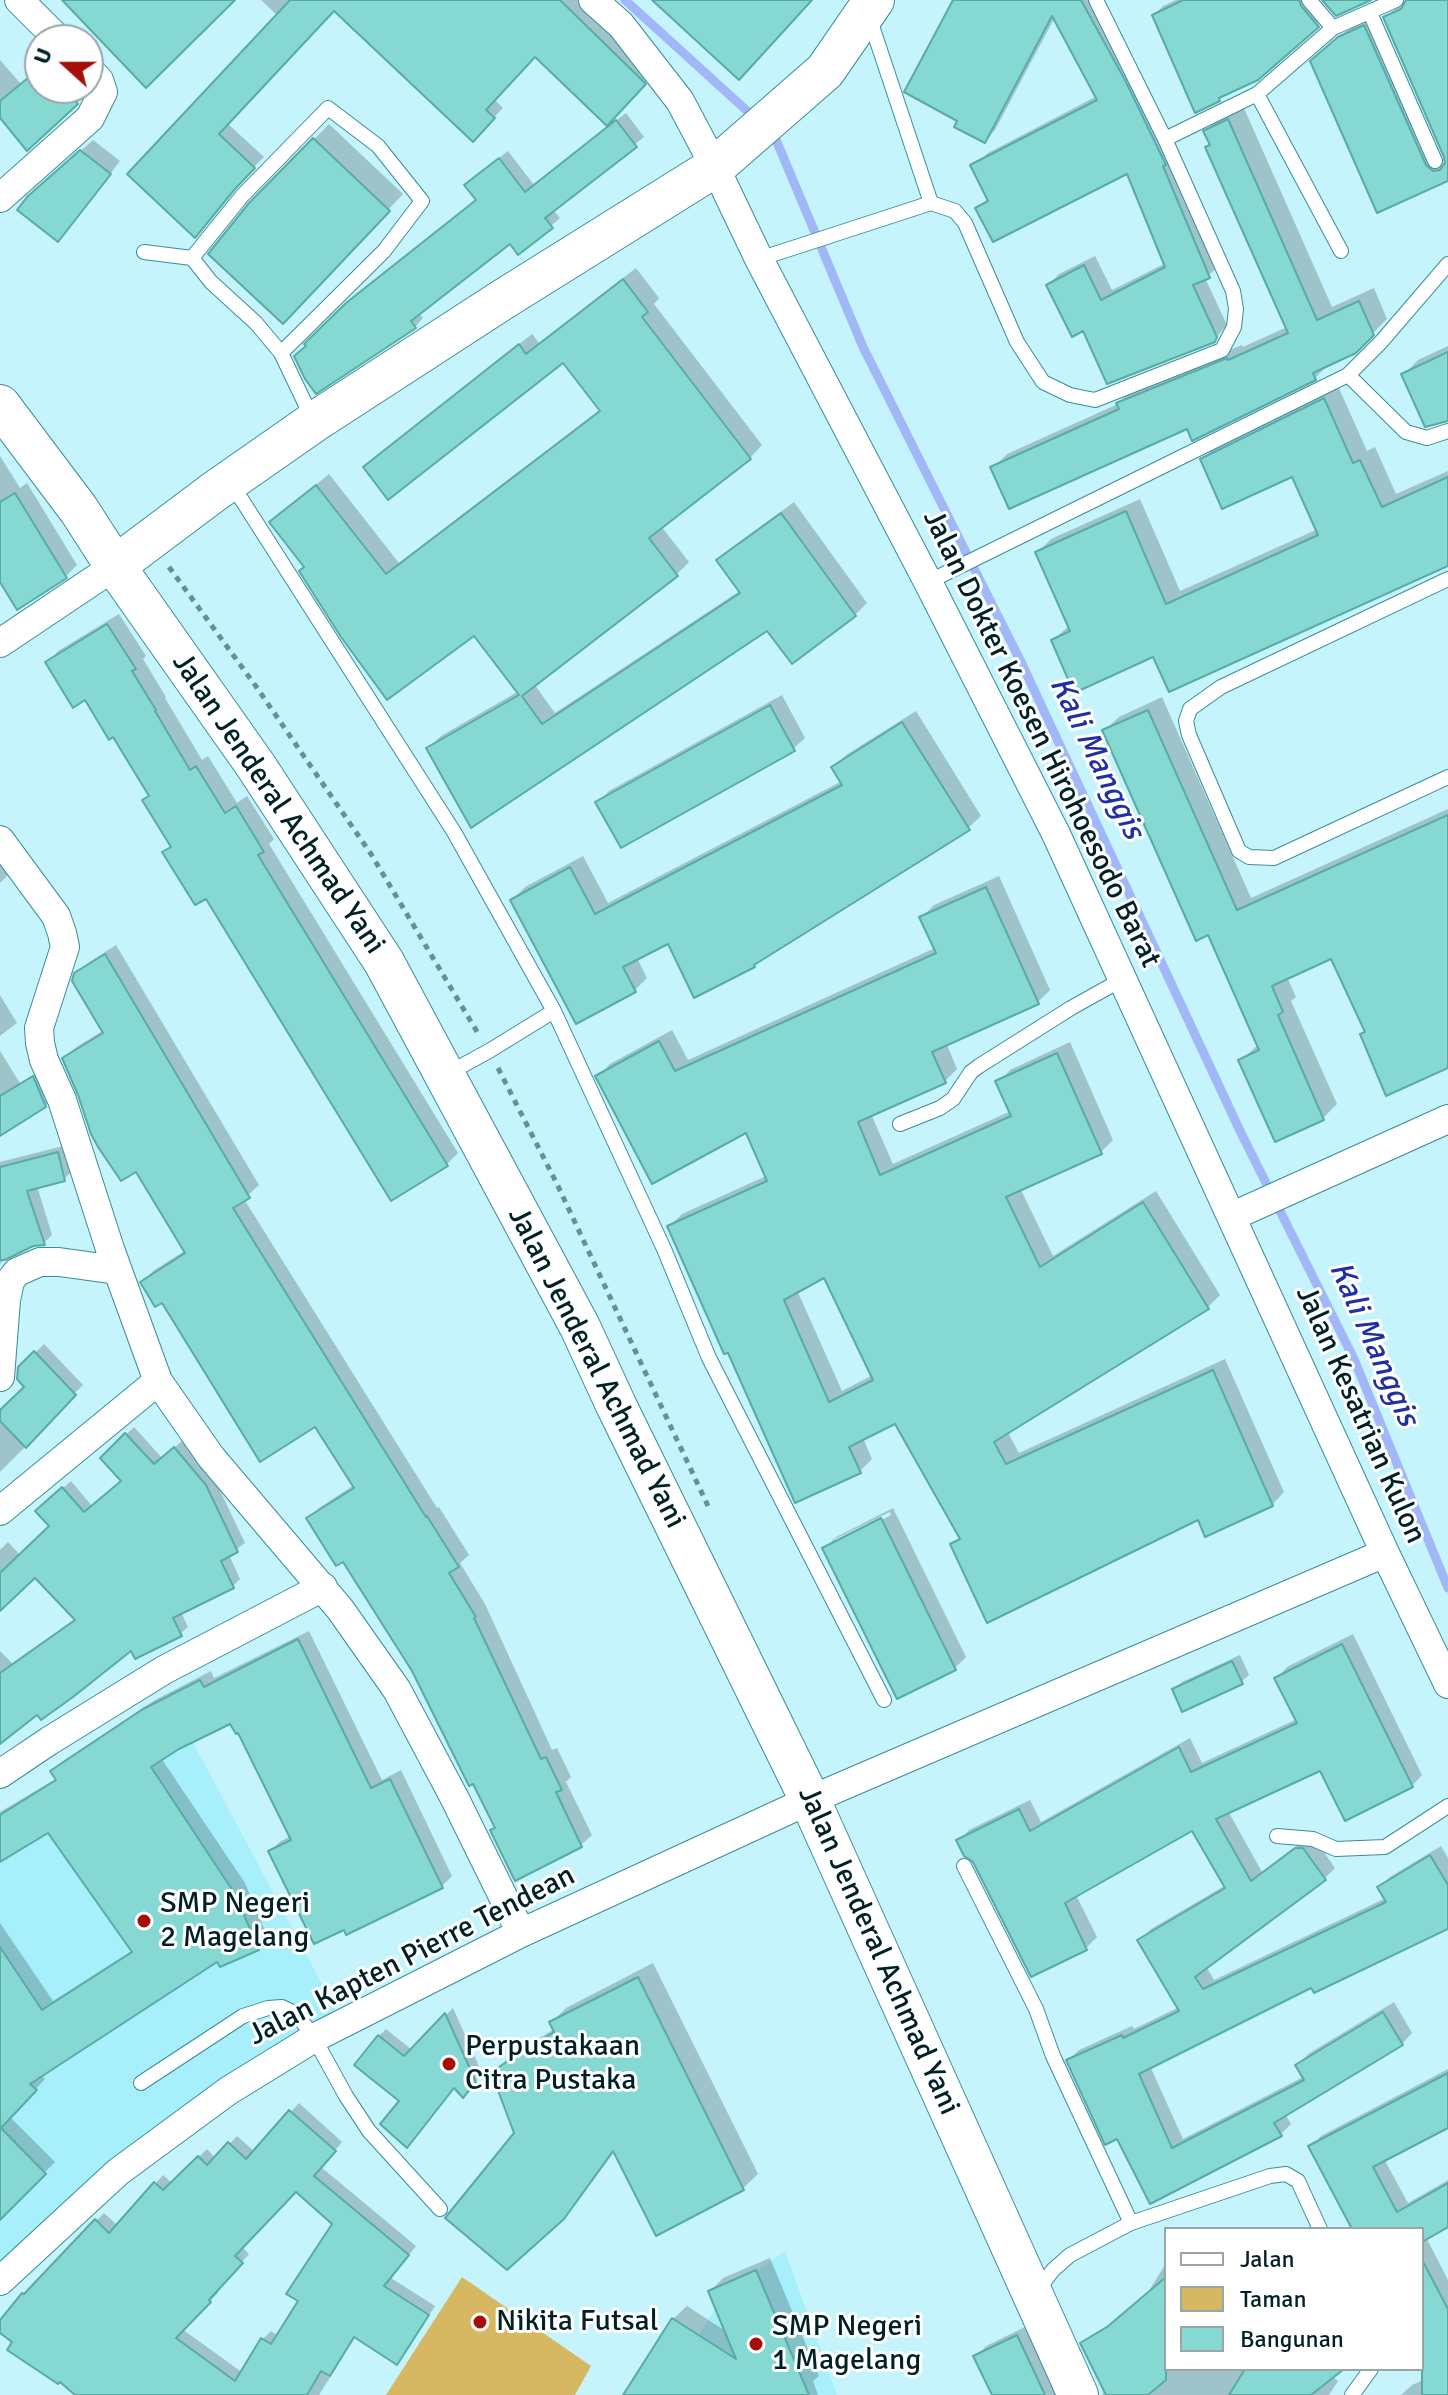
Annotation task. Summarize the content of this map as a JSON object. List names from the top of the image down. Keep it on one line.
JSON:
{"streets":{"main road":["Jalan Jenderal Achmad Yani"],"street":["Jalan Dokter Koesen Hirohoesodo Barat","Jalan Kesatrian Kulon","Jalan Kapten Pierre Tendean"]},"crossings":[["Jalan Dokter Koesen Hirohoesodo Barat","Jalan Kesatrian Kulon"],["Jalan Jenderal Achmad Yani","Jalan Kapten Pierre Tendean"],["Jalan Kesatrian Kulon","Jalan Kapten Pierre Tendean"]],"water":["Kali Manggis"],"places":["SMP Negeri 2 Magelang","Perpustakaan Citra Pustaka","Nikita Futsal","SMP Negeri 1 Magelang"],"legend":["Jalan","Taman","Bangunan"],"north":"left"}
